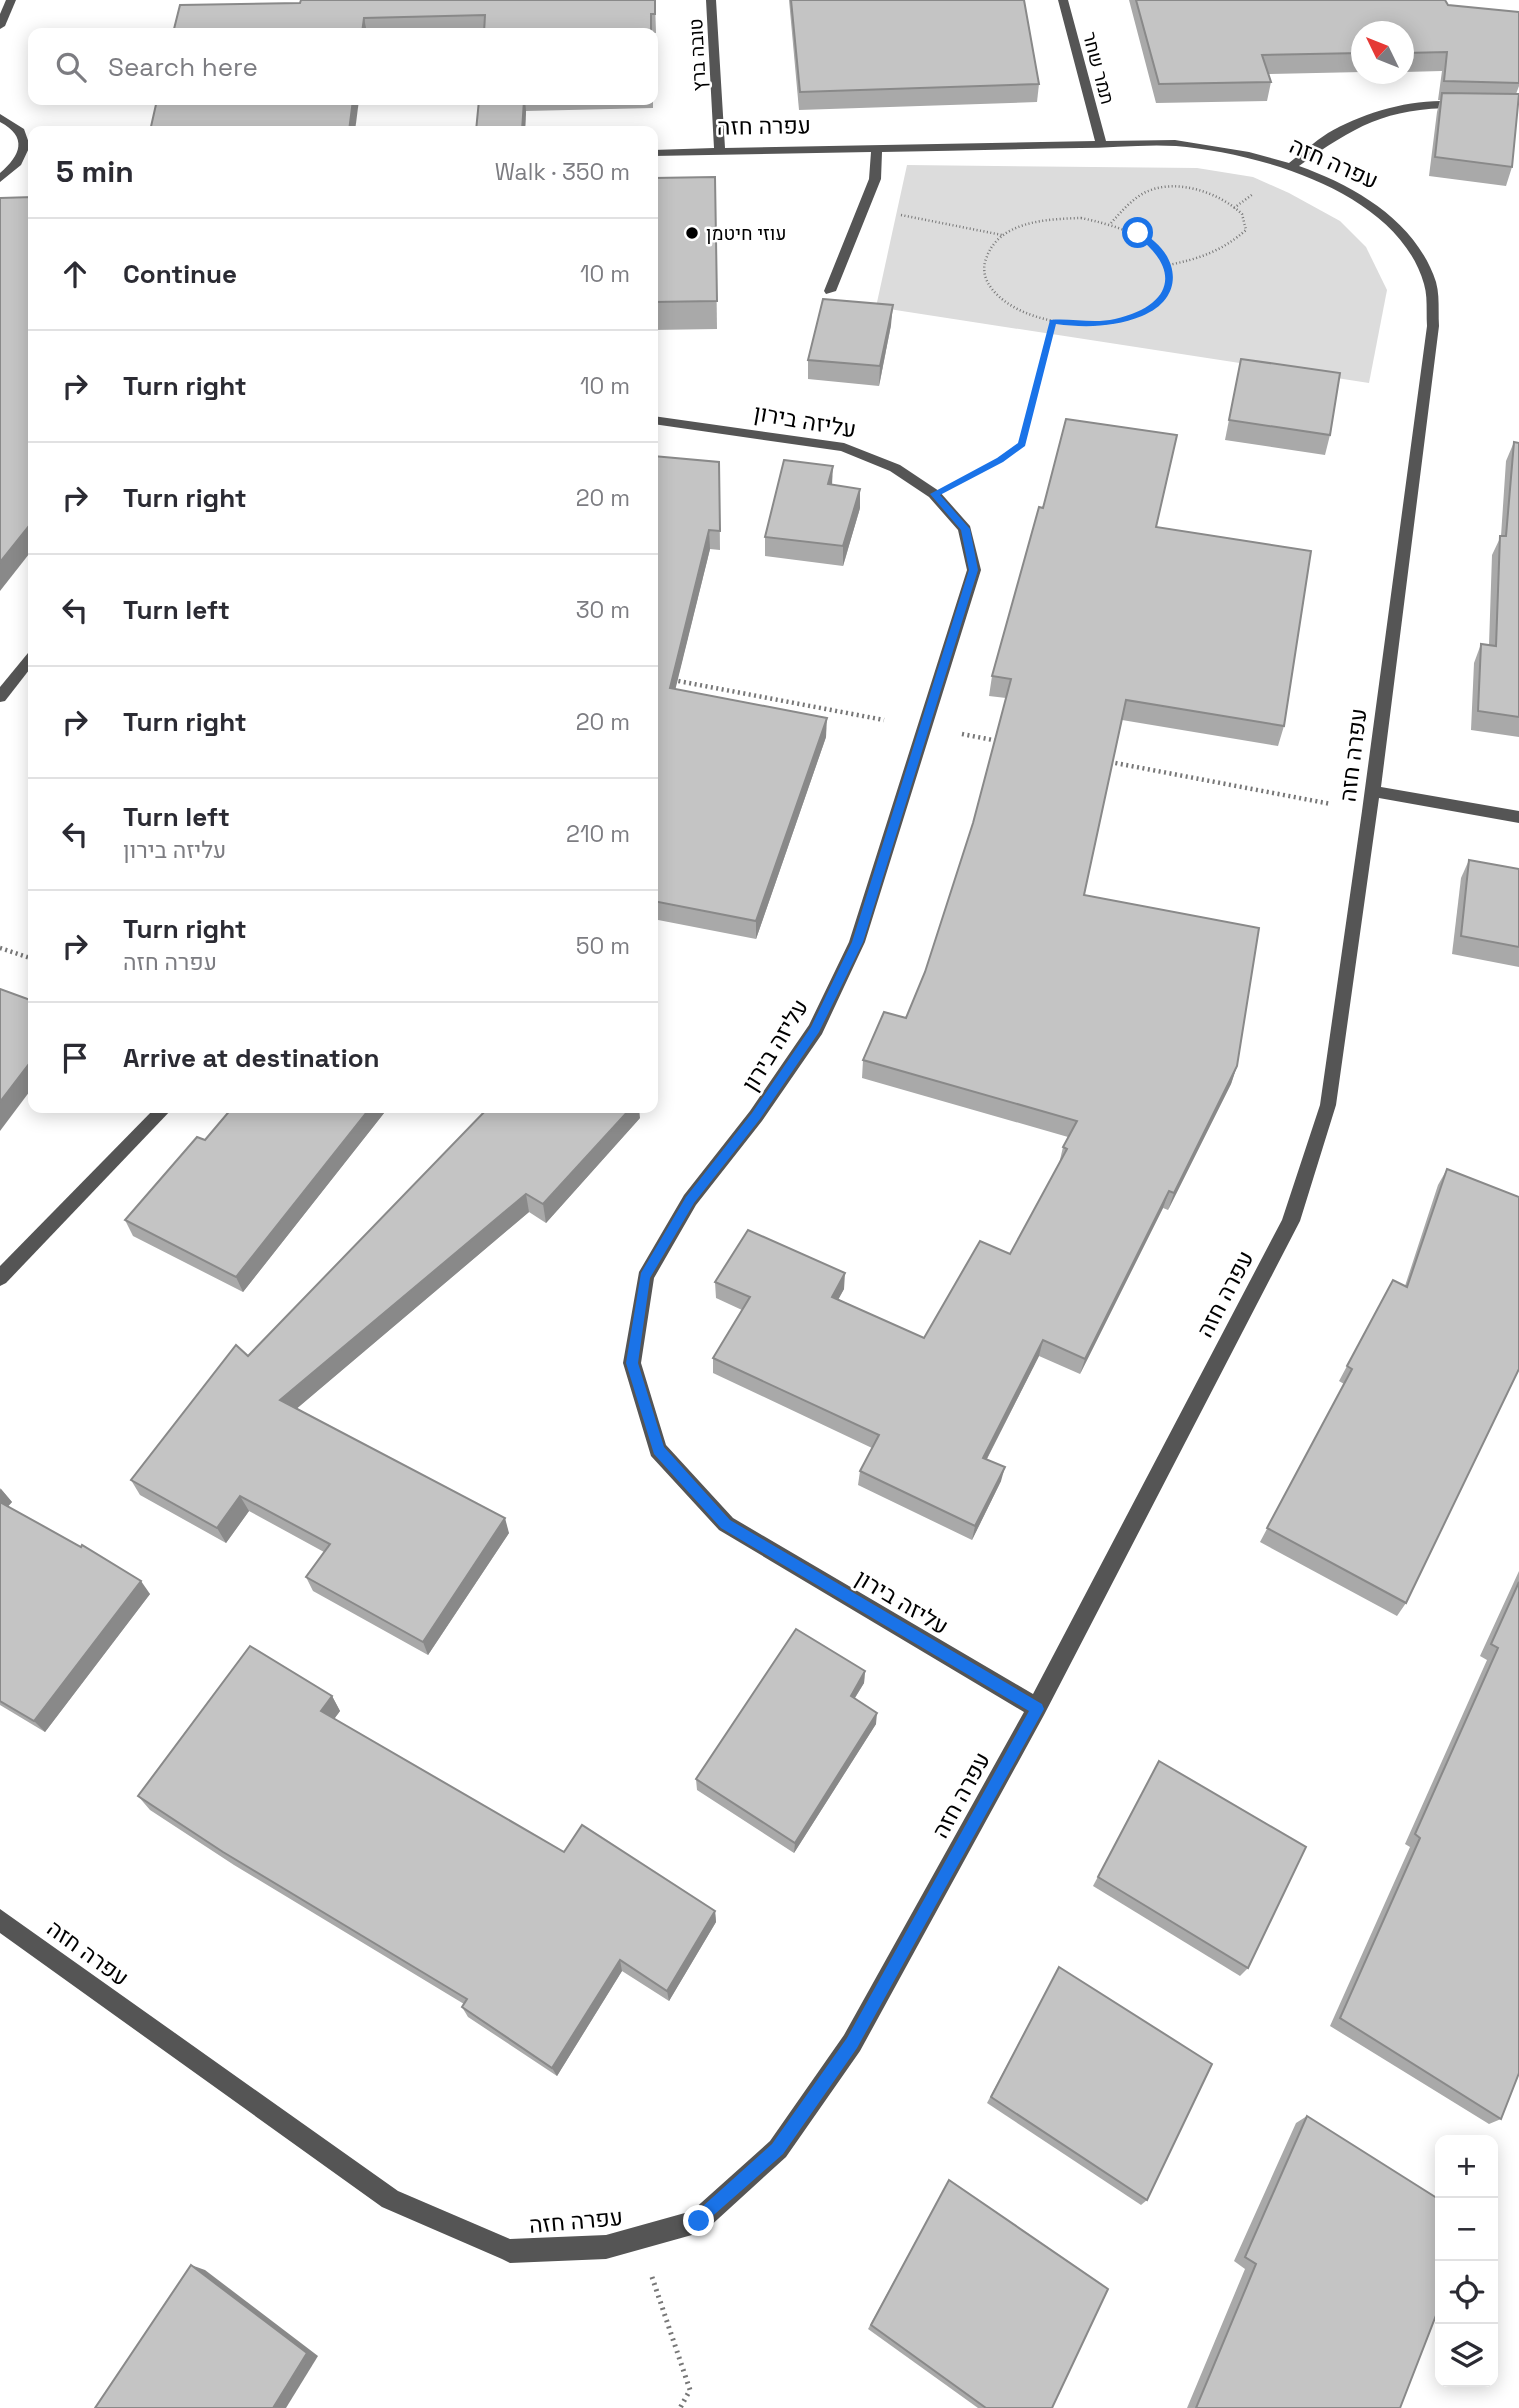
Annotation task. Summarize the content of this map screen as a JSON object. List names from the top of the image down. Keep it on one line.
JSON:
{"streets":{"street":["טובה ברץ","תמר שחר","עפרה חזה","עליזה בירון"]},"crossings":[["טובה ברץ","עפרה חזה"],["תמר שחר","עפרה חזה"],["עפרה חזה","עליזה בירון"]],"places":["עוזי חיטמן"],"north":"top left","page":{"search":"Search here","heading":["5 min","Walk · 350 m"],"list":[["Continue","10 m"],["Turn right","10 m"],["Turn right","20 m"],["Turn left","30 m"],["Turn right","20 m"],["Turn left","עליזה בירון","210 m"],["Turn right","עפרה חזה","50 m"],"Arrive at destination"],"map_buttons":["+","−"]}}
